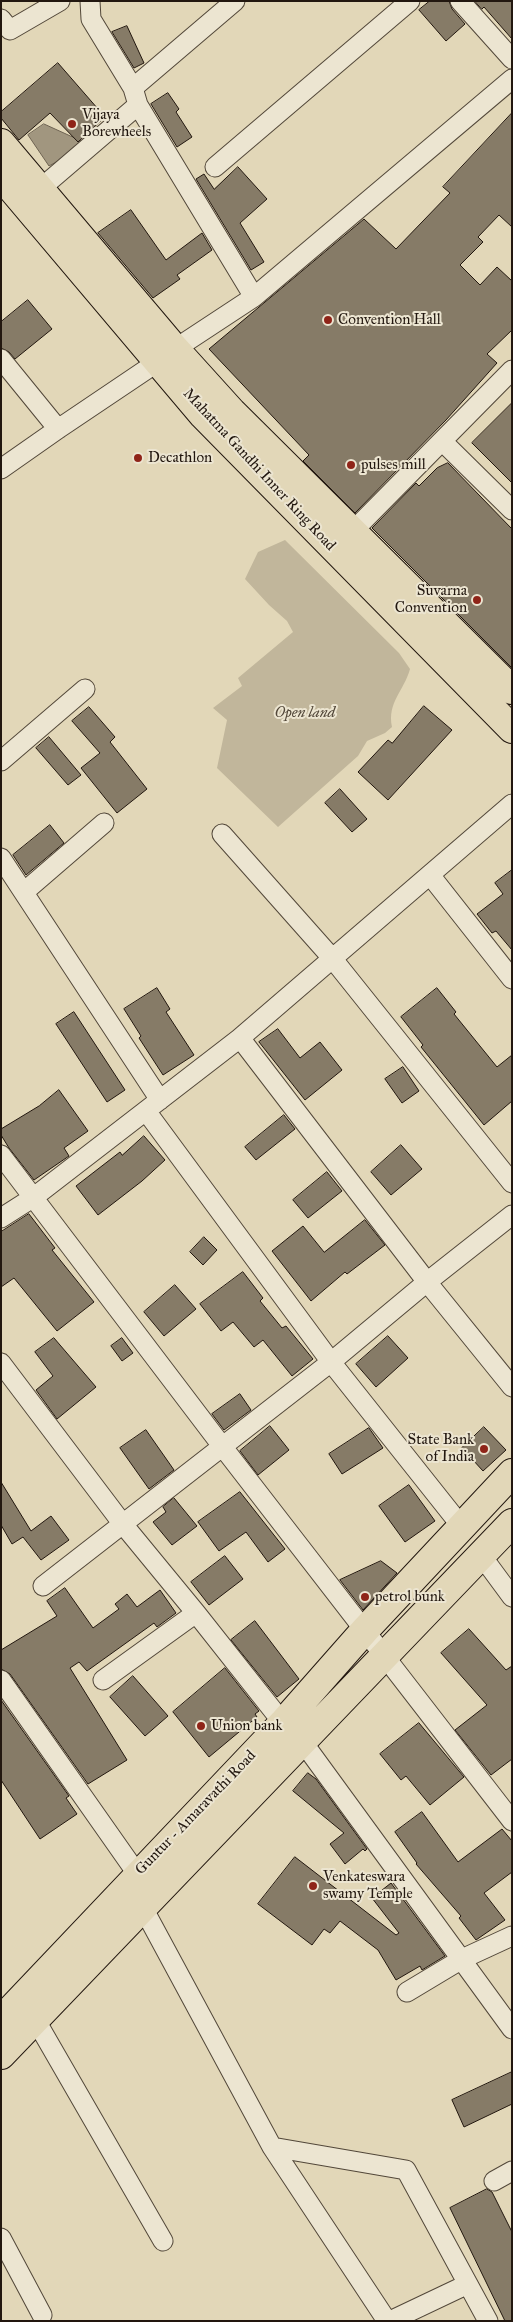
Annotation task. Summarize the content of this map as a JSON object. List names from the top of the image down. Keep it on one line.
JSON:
{"streets":{"main road":["Mahatma Gandhi Inner Ring Road","Guntur - Amaravathi Road"]},"parks":["Open land"],"places":["Vijaya Borewheels","Convention Hall","Decathlon","pulses mill","Suvarna Convention","State Bank of India","petrol bunk","Union bank","Venkateswara swamy Temple"]}
